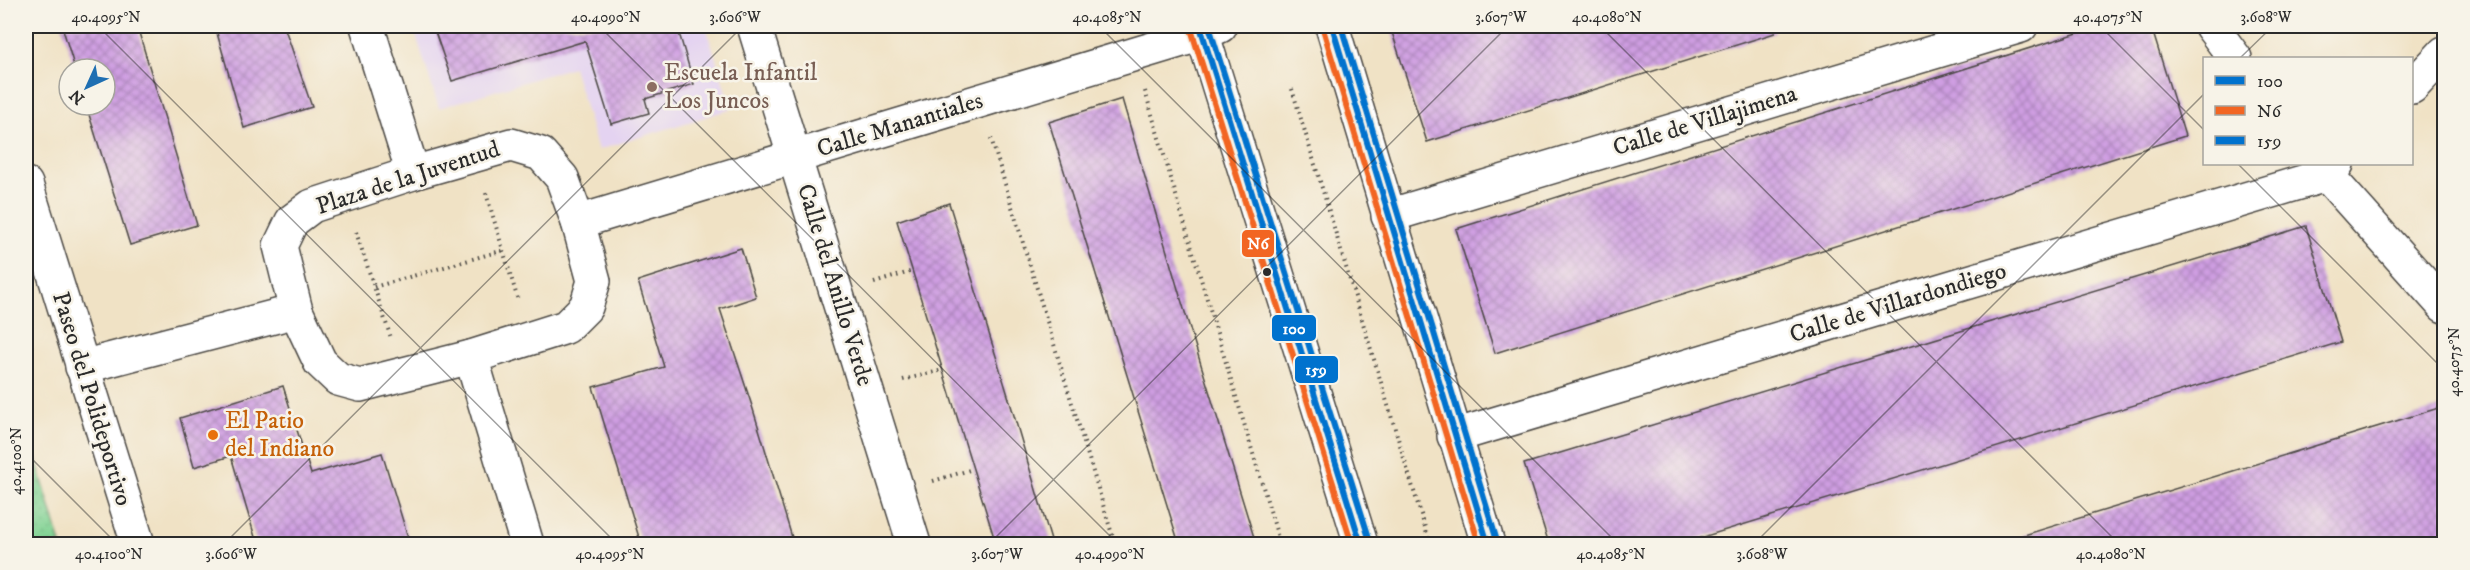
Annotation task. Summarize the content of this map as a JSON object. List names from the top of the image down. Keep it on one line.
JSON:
{"streets":{"street":["Calle de Villajimena","Calle Manantiales","Plaza de la Juventud","Calle del Anillo Verde","Calle de Villardondiego","Paseo del Polideportivo"]},"crossings":[["Calle Manantiales","Plaza de la Juventud"],["Calle Manantiales","Calle del Anillo Verde"]],"places":["Escuela Infantil Los Juncos","El Patio del Indiano"],"lines":["transit line 100","transit line 159","transit line N6"],"legend":["100","N6","159"],"north":"bottom left","coordinates":["40.4095°N","40.4090°N","3.606°W","40.4085°N","3.607°W","40.4080°N","40.4075°N","3.608°W","40.4100°N"]}
